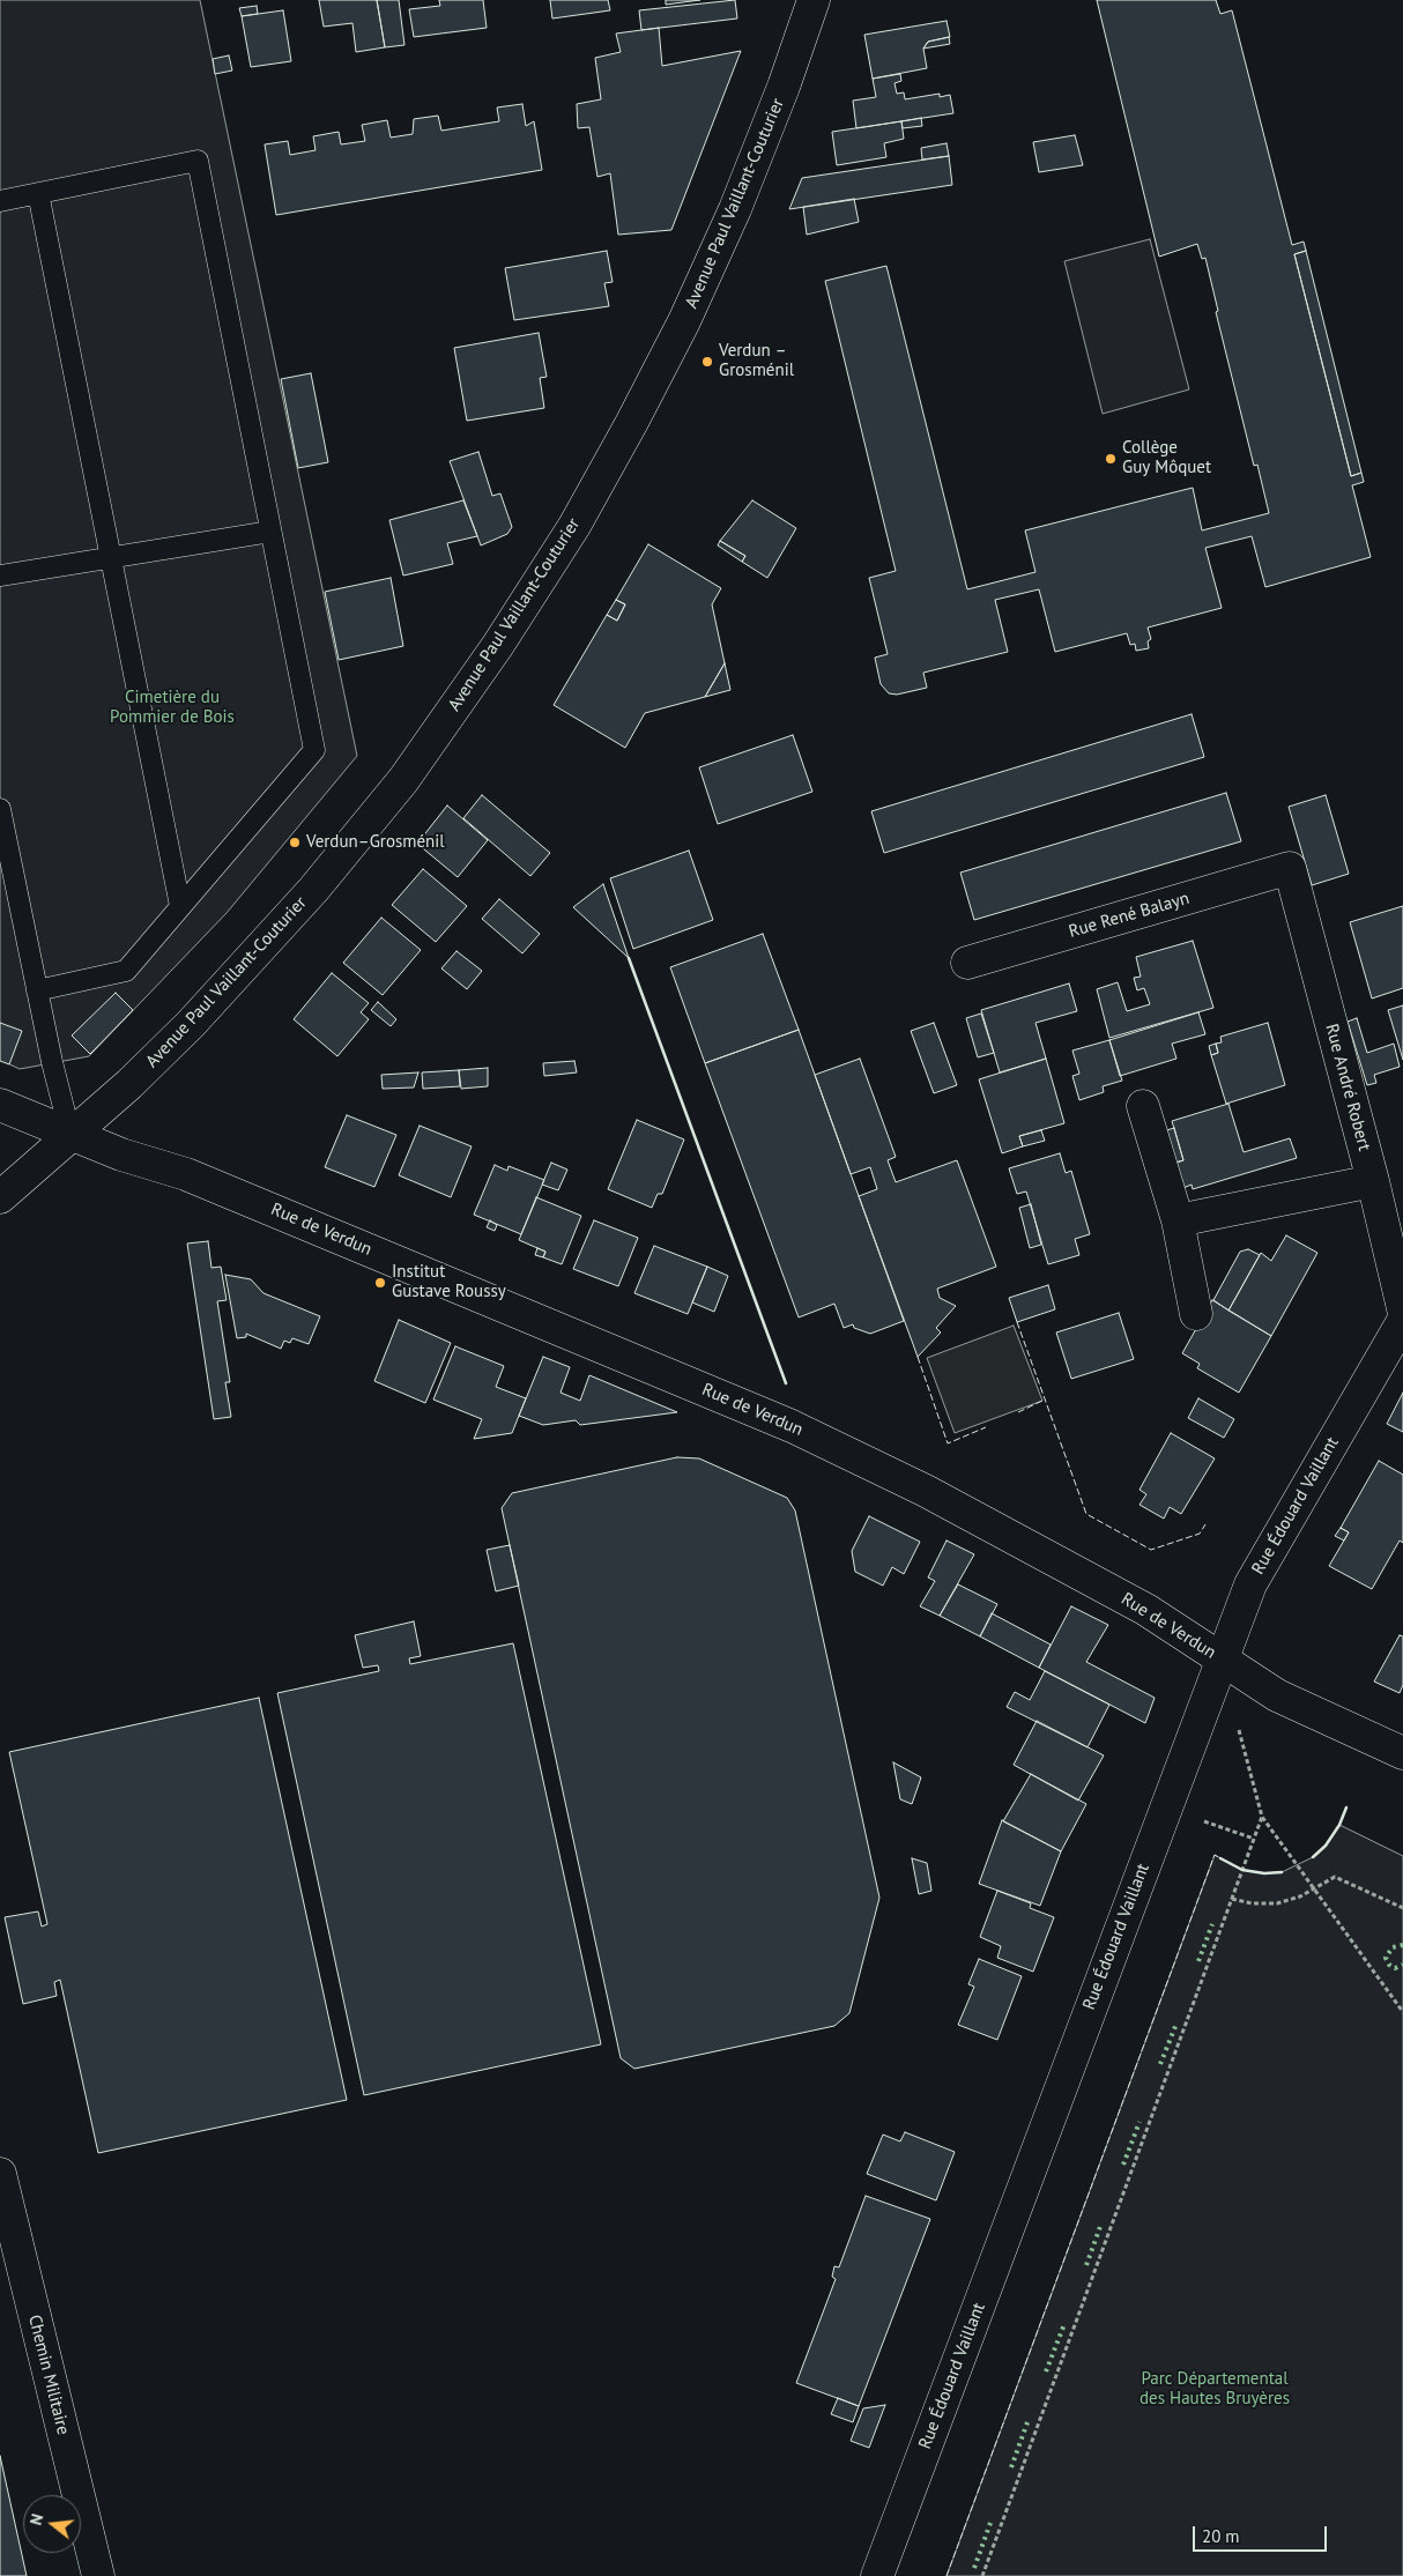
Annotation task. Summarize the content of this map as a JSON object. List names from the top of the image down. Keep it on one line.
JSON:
{"streets":{"street":["Avenue Paul Vaillant-Couturier","Rue René Balayn","Rue André Robert","Rue de Verdun","Rue Édouard Vaillant","Chemin Militaire"]},"crossings":[["Avenue Paul Vaillant-Couturier","Rue de Verdun"],["Rue René Balayn","Rue André Robert"],["Rue de Verdun","Rue Édouard Vaillant"]],"parks":["Cimetière du Pommier de Bois","Parc Départemental des Hautes Bruyères"],"places":["Verdun – Grosménil","Collège Guy Môquet","Verdun–Grosménil","Institut Gustave Roussy"],"scale_bar":"20 m","north":"left"}
